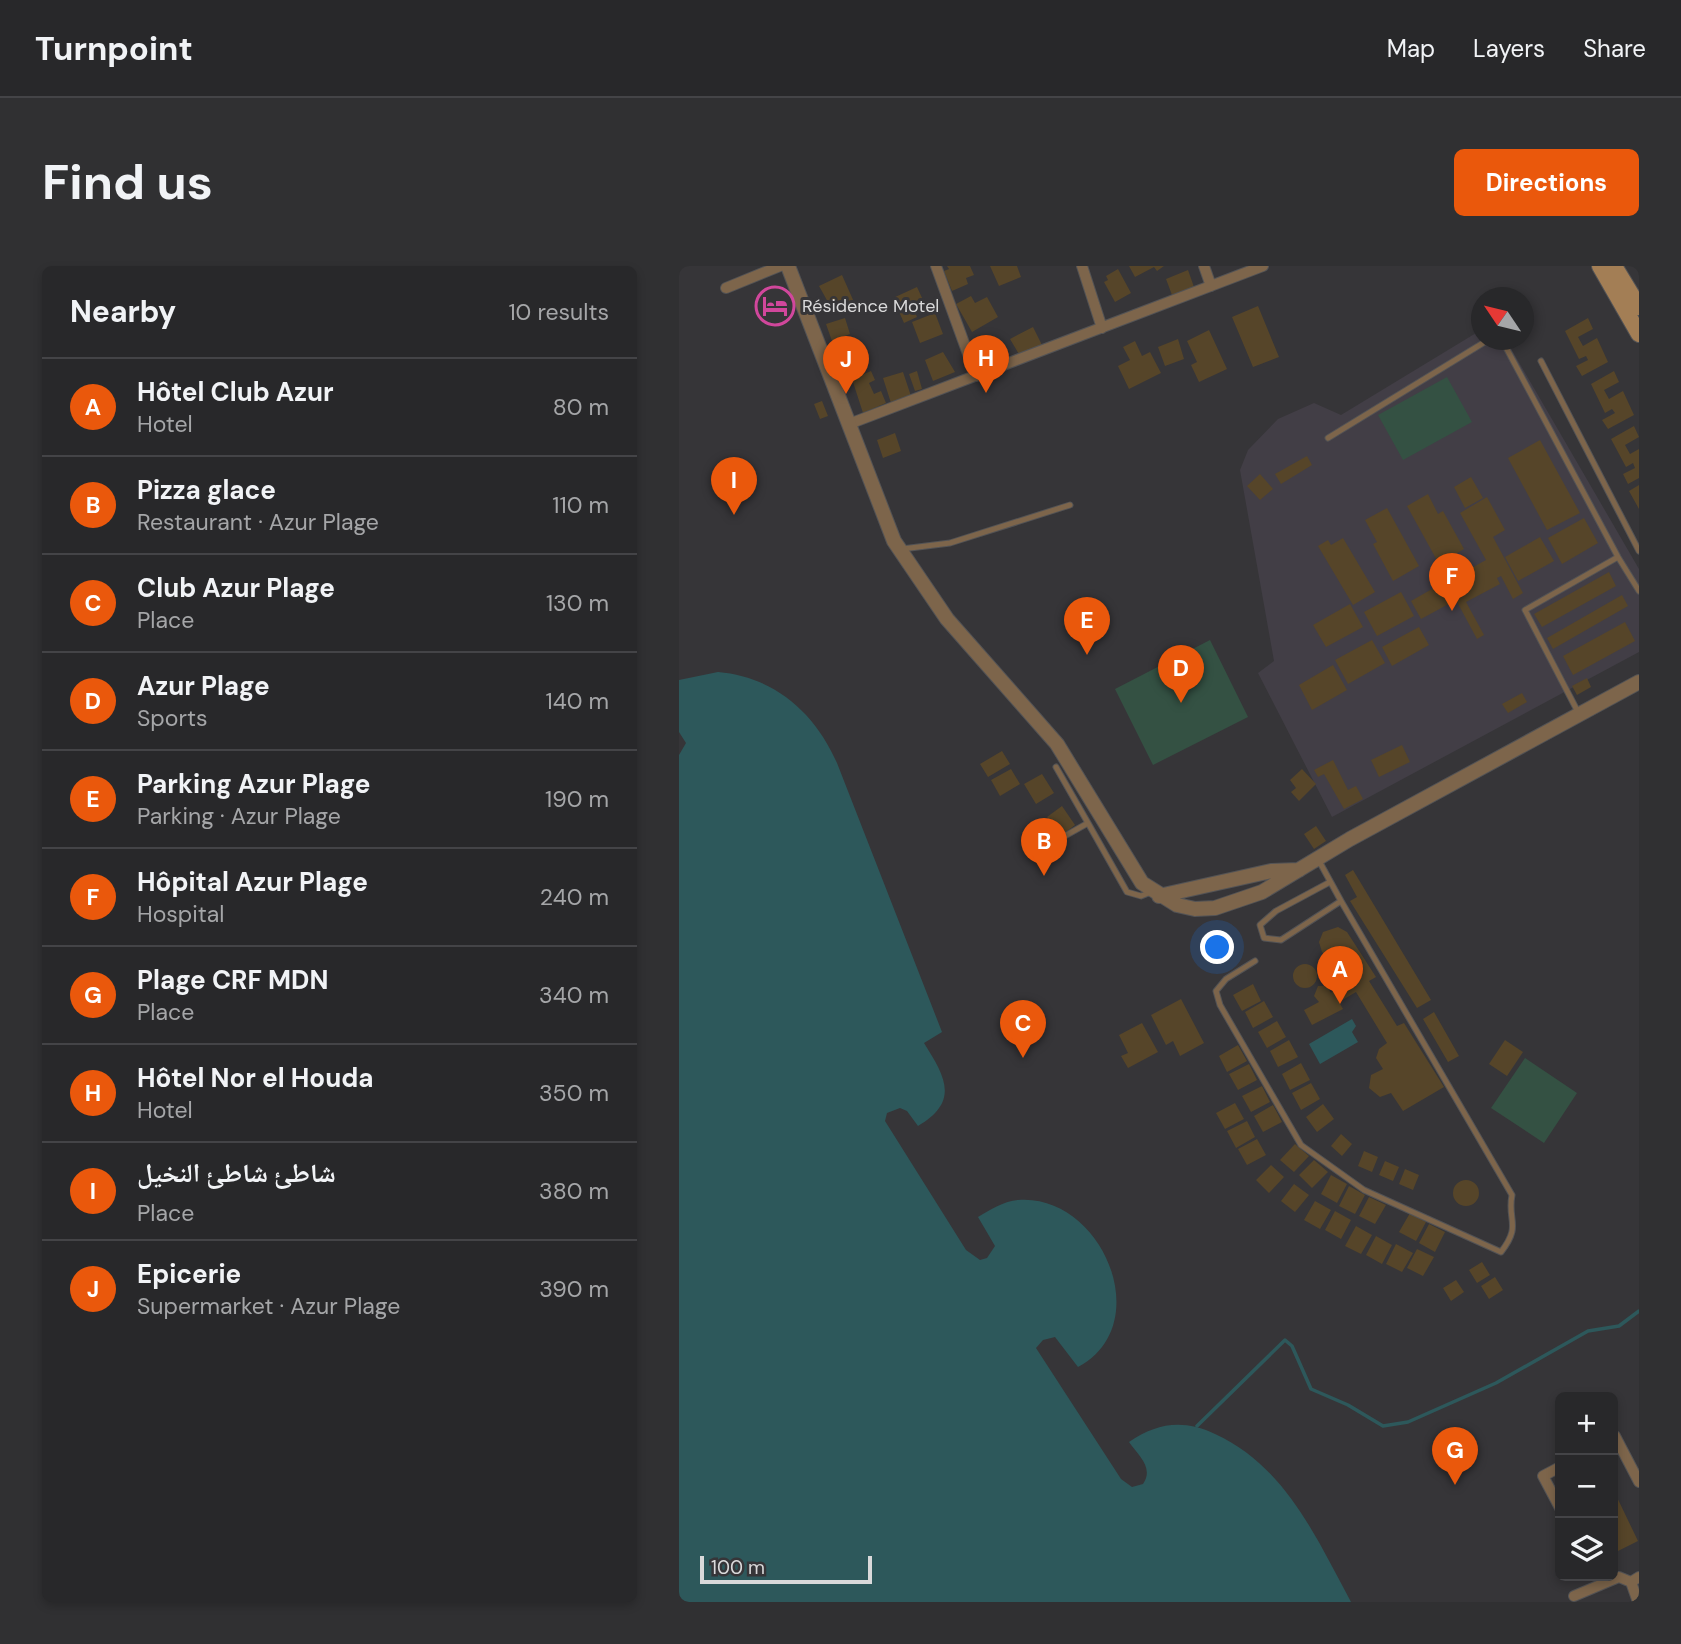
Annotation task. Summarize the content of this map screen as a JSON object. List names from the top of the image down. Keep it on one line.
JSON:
{"places":{"hotel":["Résidence Motel"]},"scale_bar":"100 m","north":"top left","page":{"header":"Turnpoint","nav":["Map","Layers","Share"],"buttons":"Directions","title":"Find us","heading":["Nearby","10 results"],"pins":["H","J","I","F","E","D","B","A","C","G"],"list":[{"mark":"A","name":"Hôtel Club Azur","note":"Hotel","value":"80 m"},{"mark":"B","name":"Pizza glace","note":"Restaurant · Azur Plage","value":"110 m"},{"mark":"C","name":"Club Azur Plage","note":"Place","value":"130 m"},{"mark":"D","name":"Azur Plage","note":"Sports","value":"140 m"},{"mark":"E","name":"Parking Azur Plage","note":"Parking · Azur Plage","value":"190 m"},{"mark":"F","name":"Hôpital Azur Plage","note":"Hospital","value":"240 m"},{"mark":"G","name":"Plage CRF MDN","note":"Place","value":"340 m"},{"mark":"H","name":"Hôtel Nor el Houda","note":"Hotel","value":"350 m"},{"mark":"I","name":"شاطئ شاطئ النخيل","note":"Place","value":"380 m"},{"mark":"J","name":"Epicerie","note":"Supermarket · Azur Plage","value":"390 m"}],"map_buttons":["+","−"],"scale":"100 m"}}
